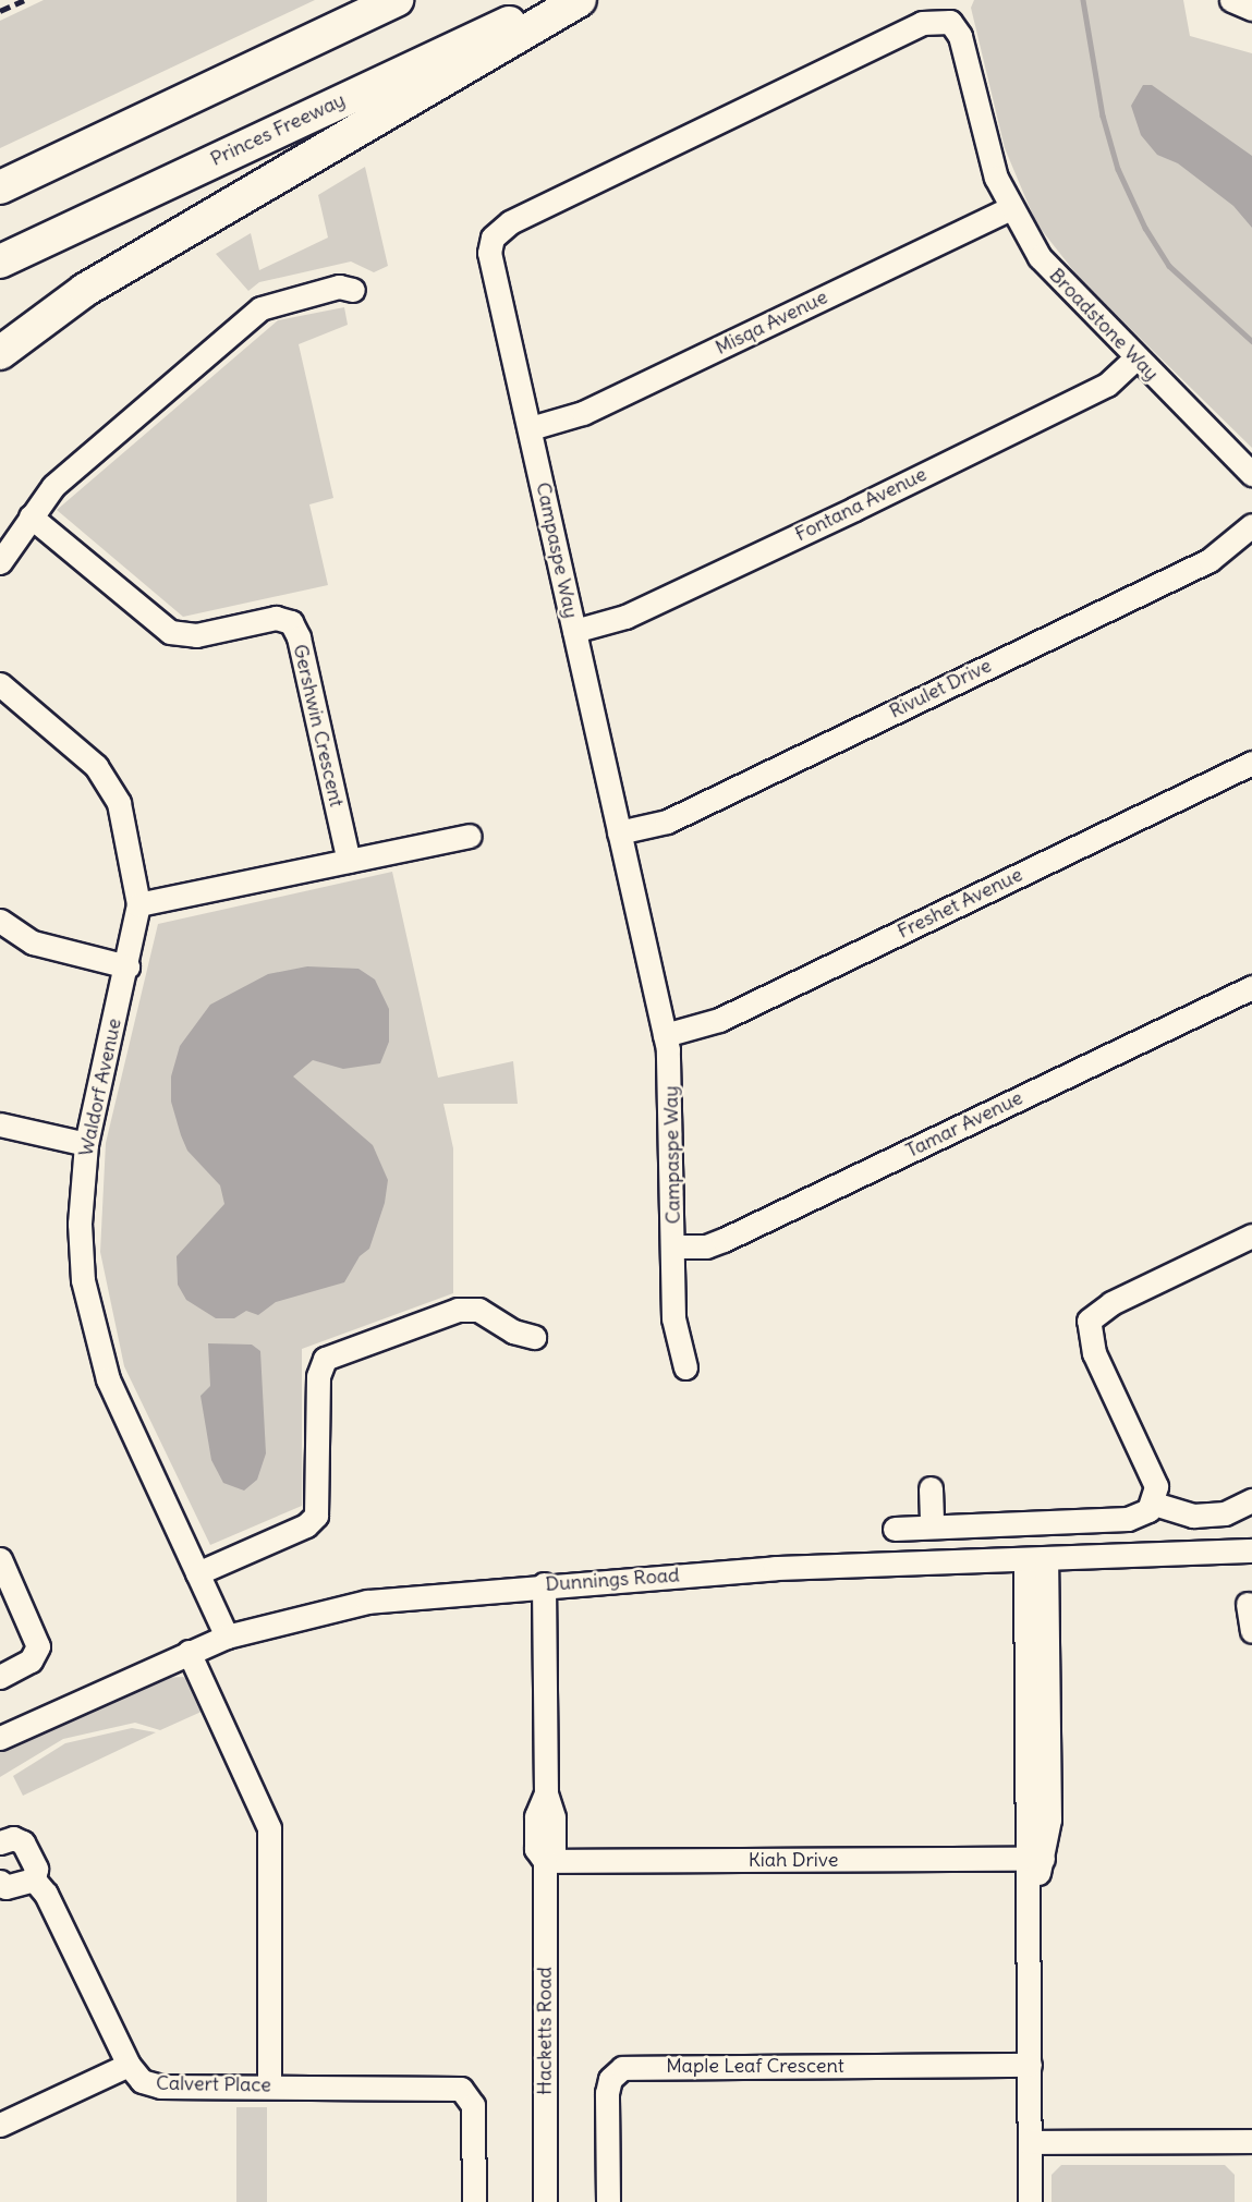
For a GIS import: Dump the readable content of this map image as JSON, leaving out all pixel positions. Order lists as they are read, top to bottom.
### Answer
{
  "streets": {
    "highway": ["Princes Freeway"],
    "street": [
      "Misqa Avenue",
      "Broadstone Way",
      "Fontana Avenue",
      "Campaspe Way",
      "Rivulet Drive",
      "Gershwin Crescent",
      "Freshet Avenue",
      "Waldorf Avenue",
      "Tamar Avenue",
      "Dunnings Road",
      "Kiah Drive",
      "Hacketts Road",
      "Maple Leaf Crescent",
      "Calvert Place"
    ]
  },
  "crossings": [
    ["Misqa Avenue", "Broadstone Way"],
    ["Misqa Avenue", "Campaspe Way"],
    ["Broadstone Way", "Fontana Avenue"],
    ["Broadstone Way", "Campaspe Way"],
    ["Fontana Avenue", "Campaspe Way"],
    ["Campaspe Way", "Rivulet Drive"],
    ["Campaspe Way", "Freshet Avenue"],
    ["Campaspe Way", "Tamar Avenue"],
    ["Waldorf Avenue", "Dunnings Road"],
    ["Dunnings Road", "Hacketts Road"],
    ["Kiah Drive", "Hacketts Road"]
  ]
}
